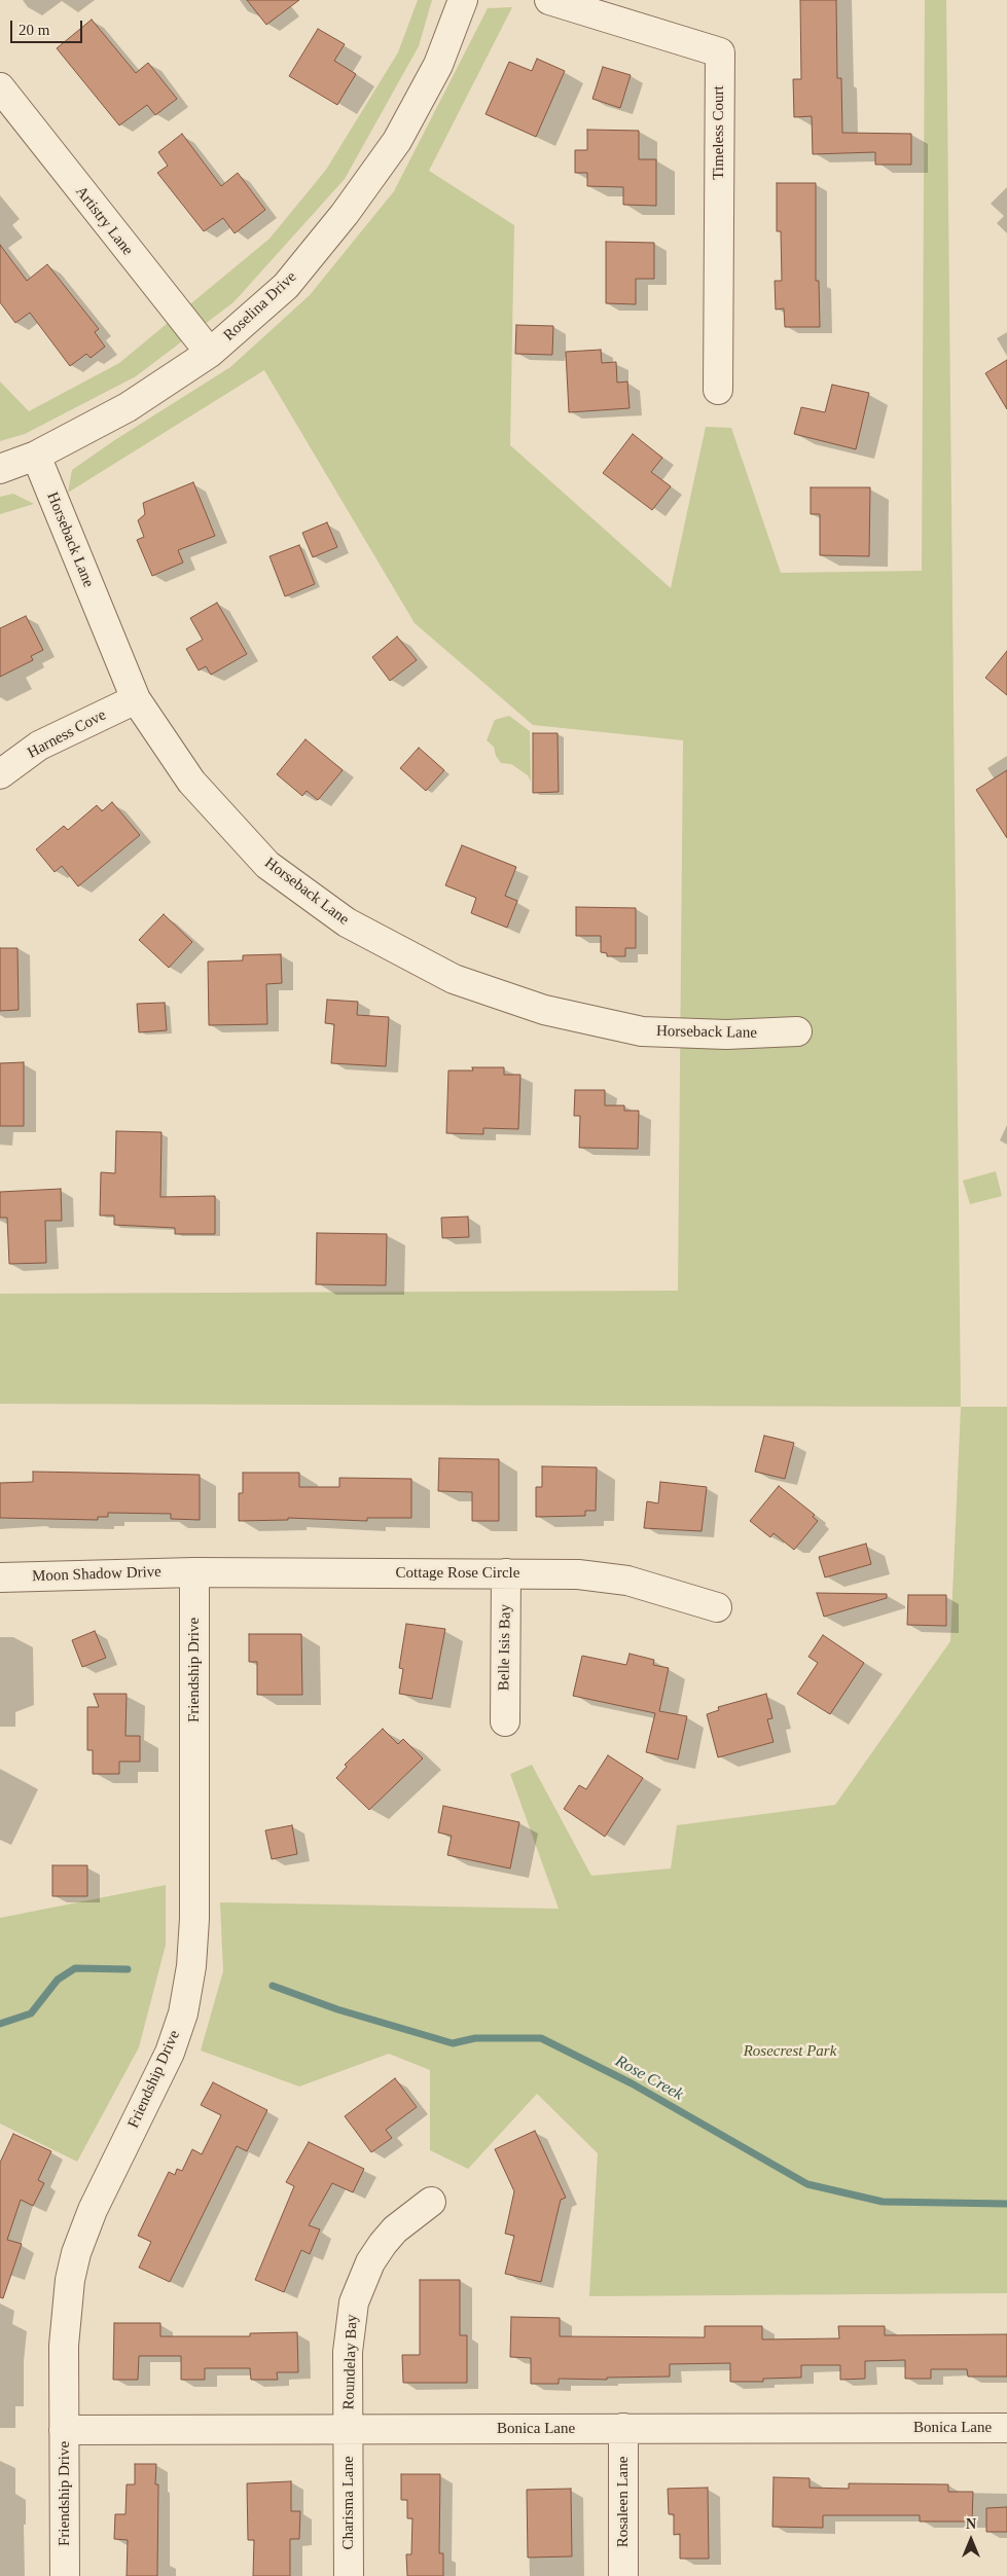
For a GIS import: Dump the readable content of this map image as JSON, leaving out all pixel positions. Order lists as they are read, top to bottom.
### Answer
{
  "streets": {
    "street": [
      "Timeless Court",
      "Artistry Lane",
      "Roselina Drive",
      "Horseback Lane",
      "Harness Cove",
      "Cottage Rose Circle",
      "Moon Shadow Drive",
      "Belle Isis Bay",
      "Friendship Drive",
      "Roundelay Bay",
      "Bonica Lane",
      "Rosaleen Lane",
      "Charisma Lane"
    ]
  },
  "crossings": [
    ["Artistry Lane", "Roselina Drive"],
    ["Roselina Drive", "Horseback Lane"],
    ["Horseback Lane", "Harness Cove"],
    ["Cottage Rose Circle", "Moon Shadow Drive"],
    ["Cottage Rose Circle", "Belle Isis Bay"],
    ["Cottage Rose Circle", "Friendship Drive"],
    ["Moon Shadow Drive", "Friendship Drive"],
    ["Friendship Drive", "Bonica Lane"],
    ["Roundelay Bay", "Bonica Lane"],
    ["Roundelay Bay", "Charisma Lane"],
    ["Bonica Lane", "Rosaleen Lane"],
    ["Bonica Lane", "Charisma Lane"]
  ],
  "water": ["Rose Creek"],
  "parks": ["Rosecrest Park"],
  "scale_bar": "20 m",
  "north": "top"
}
